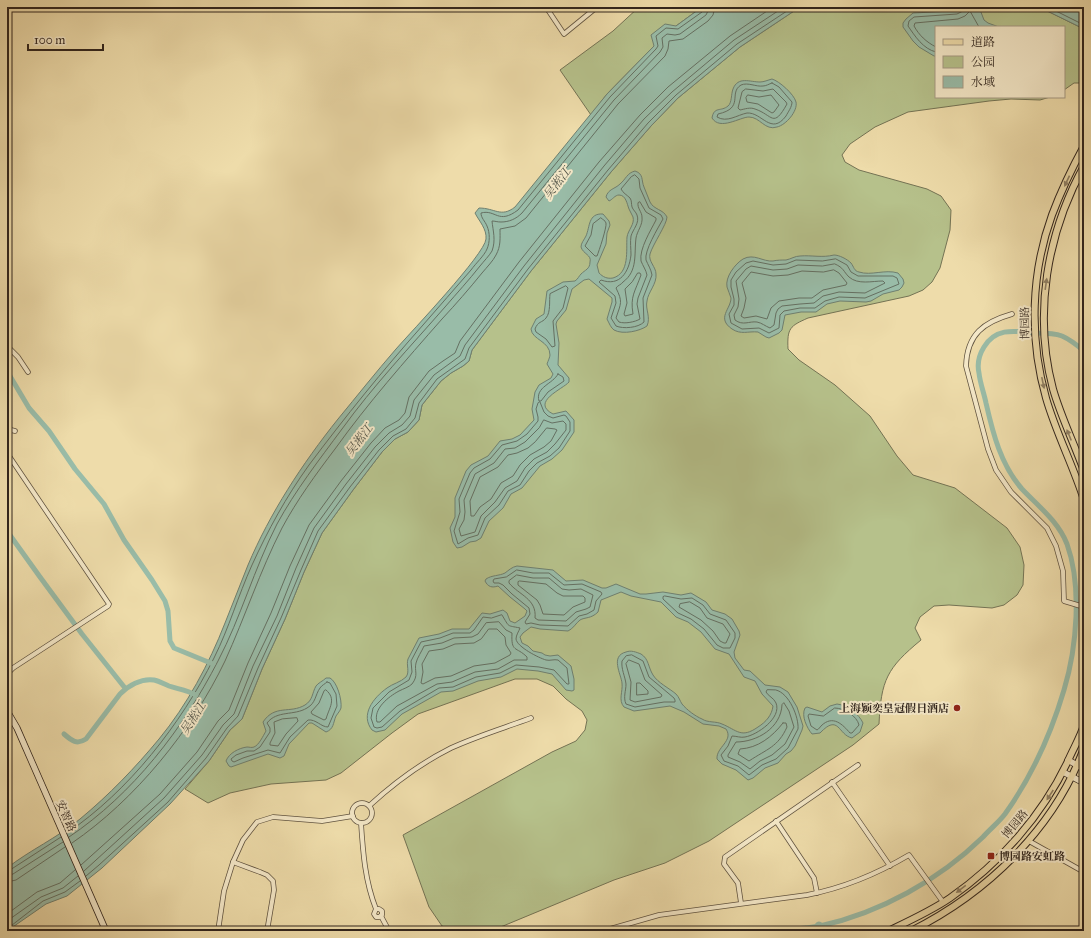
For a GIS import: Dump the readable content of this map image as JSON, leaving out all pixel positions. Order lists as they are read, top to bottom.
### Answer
{
  "streets": {
    "main road": ["博园路"],
    "street": ["安智路"]
  },
  "water": ["吴淞江"],
  "places": {
    "other": ["上海颖奕皇冠假日酒店"],
    "transit": ["博园路安虹路"]
  },
  "legend": ["道路", "公园", "水域"],
  "scale_bar": "100 m"
}
